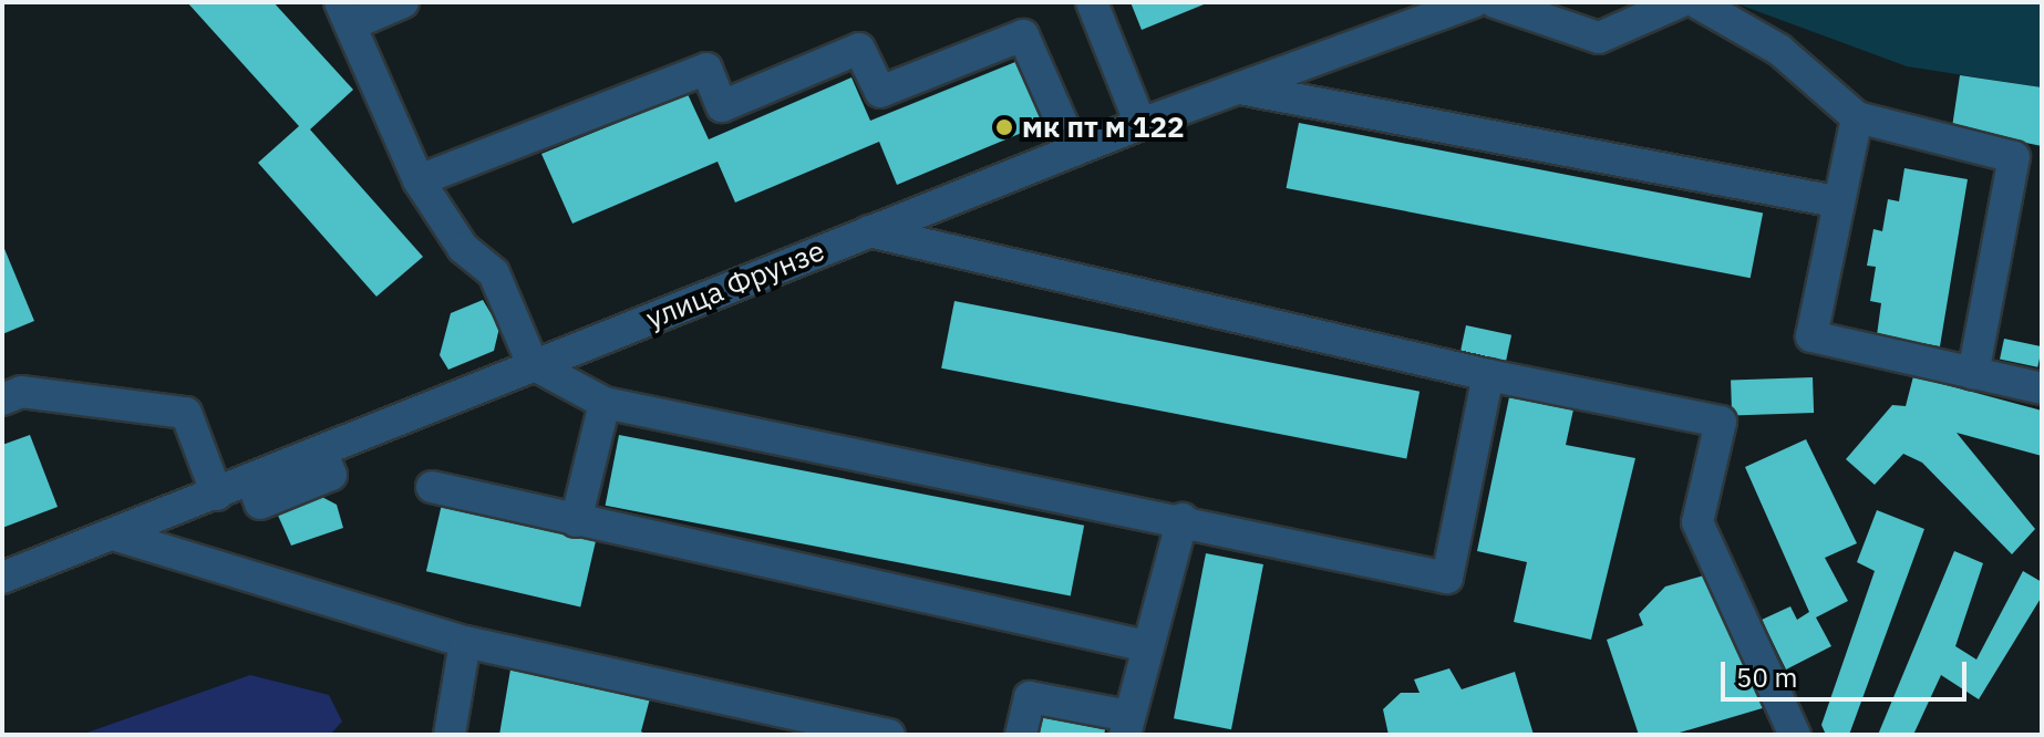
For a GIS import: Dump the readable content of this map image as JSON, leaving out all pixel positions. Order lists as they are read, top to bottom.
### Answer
{
  "streets": {
    "street": ["улица Фрунзе"]
  },
  "places": ["мк пт м 122"],
  "scale_bar": "50 m"
}
